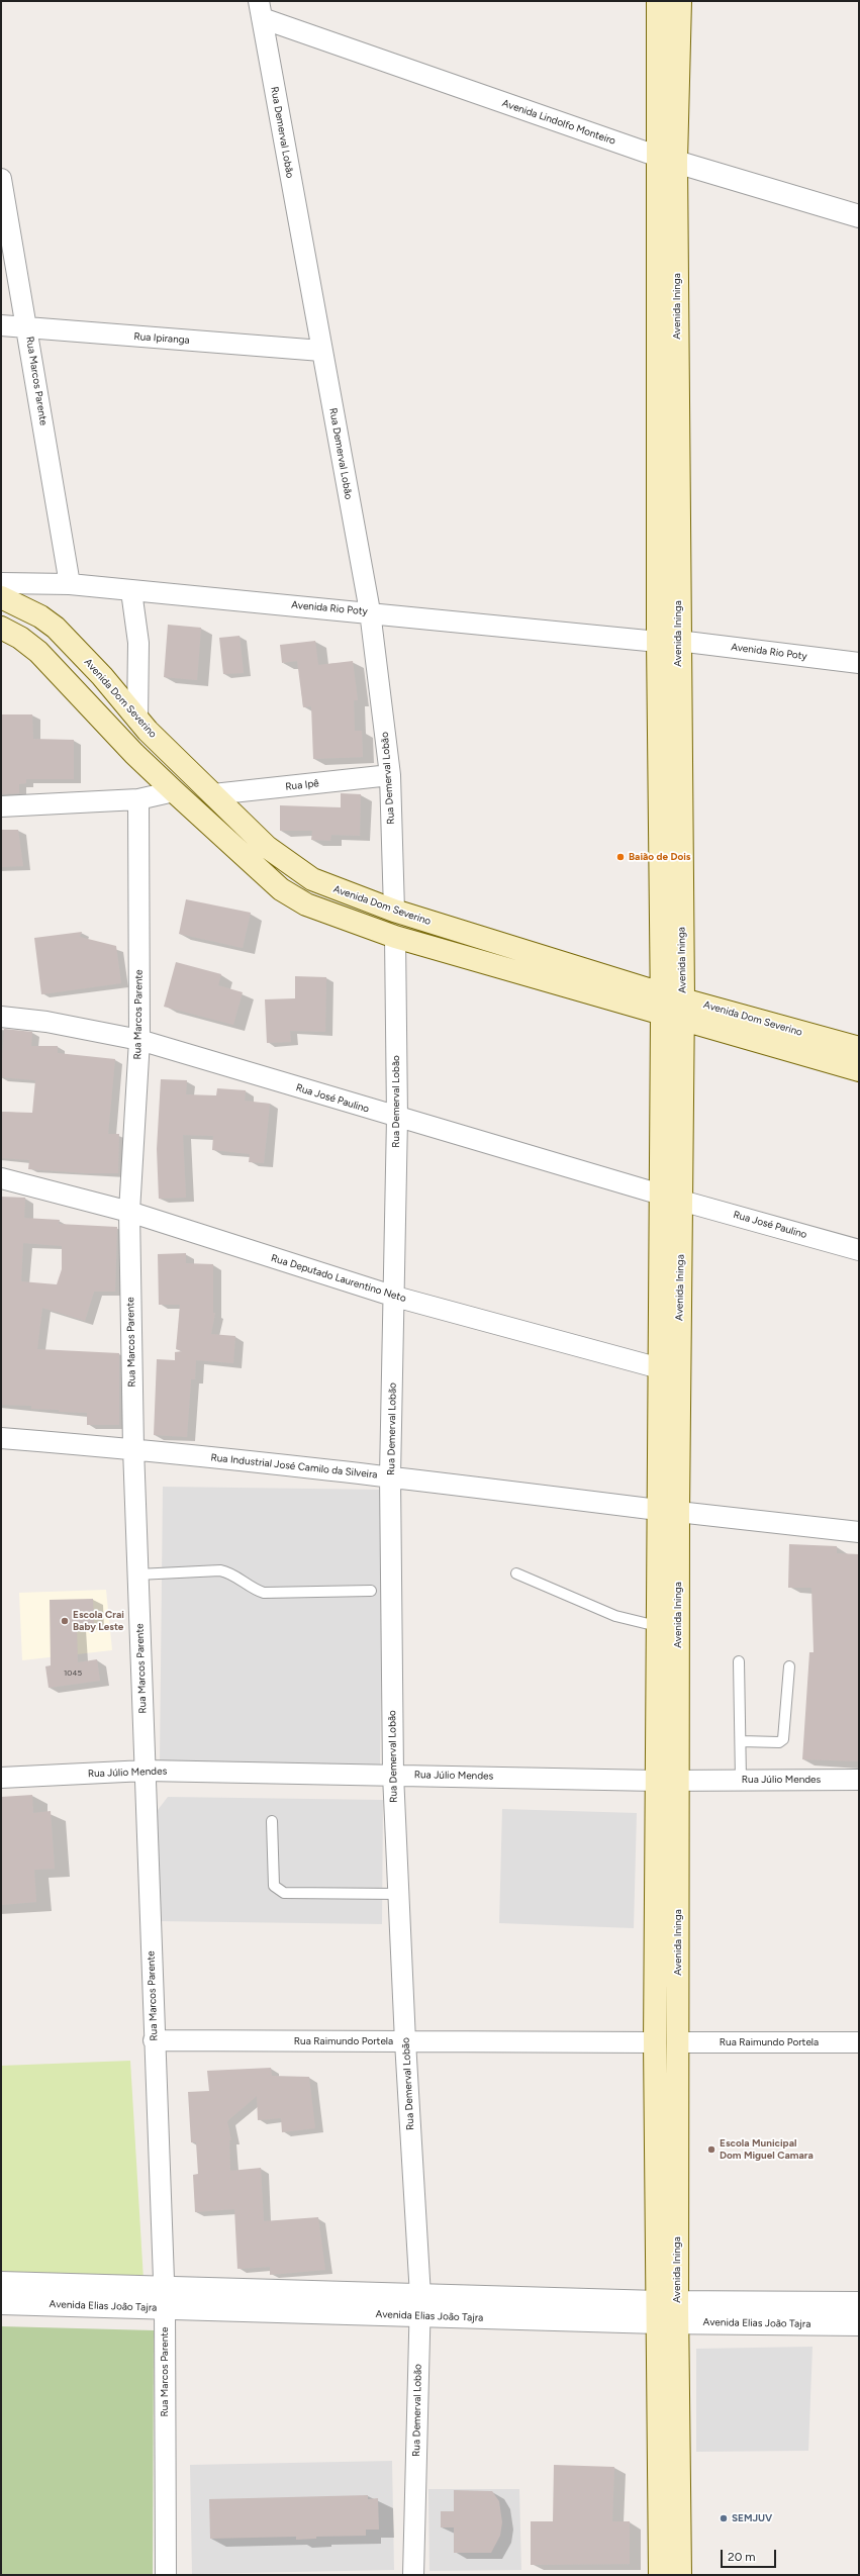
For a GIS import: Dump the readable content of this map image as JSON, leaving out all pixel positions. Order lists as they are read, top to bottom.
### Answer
{
  "streets": {
    "main road": ["Avenida Ininga", "Avenida Dom Severino"],
    "street": [
      "Avenida Lindolfo Monteiro",
      "Rua Demerval Lobão",
      "Rua Ipiranga",
      "Rua Marcos Parente",
      "Avenida Rio Poty",
      "Rua Ipê",
      "Rua José Paulino",
      "Rua Deputado Laurentino Neto",
      "Rua Industrial José Camilo da Silveira",
      "Rua Júlio Mendes",
      "Rua Raimundo Portela",
      "Avenida Elias João Tajra"
    ]
  },
  "crossings": [
    ["Avenida Lindolfo Monteiro", "Rua Demerval Lobão"],
    ["Avenida Lindolfo Monteiro", "Avenida Ininga"],
    ["Rua Demerval Lobão", "Rua Ipiranga"],
    ["Rua Demerval Lobão", "Avenida Rio Poty"],
    ["Rua Demerval Lobão", "Avenida Dom Severino"],
    ["Rua Demerval Lobão", "Rua Ipê"],
    ["Rua Demerval Lobão", "Rua José Paulino"],
    ["Rua Demerval Lobão", "Rua Deputado Laurentino Neto"],
    ["Rua Demerval Lobão", "Rua Industrial José Camilo da Silveira"],
    ["Rua Demerval Lobão", "Rua Júlio Mendes"],
    ["Rua Demerval Lobão", "Rua Raimundo Portela"],
    ["Rua Demerval Lobão", "Avenida Elias João Tajra"],
    ["Avenida Ininga", "Avenida Rio Poty"],
    ["Avenida Ininga", "Avenida Dom Severino"],
    ["Avenida Ininga", "Rua José Paulino"],
    ["Avenida Ininga", "Rua Deputado Laurentino Neto"],
    ["Avenida Ininga", "Rua Industrial José Camilo da Silveira"],
    ["Avenida Ininga", "Rua Júlio Mendes"],
    ["Avenida Ininga", "Rua Raimundo Portela"],
    ["Avenida Ininga", "Avenida Elias João Tajra"],
    ["Rua Ipiranga", "Rua Marcos Parente"],
    ["Rua Marcos Parente", "Avenida Rio Poty"],
    ["Rua Marcos Parente", "Rua José Paulino"],
    ["Rua Marcos Parente", "Rua Deputado Laurentino Neto"],
    ["Rua Marcos Parente", "Rua Industrial José Camilo da Silveira"],
    ["Rua Marcos Parente", "Rua Júlio Mendes"],
    ["Rua Marcos Parente", "Rua Raimundo Portela"],
    ["Rua Marcos Parente", "Avenida Elias João Tajra"],
    ["Avenida Dom Severino", "Rua Ipê"]
  ],
  "places": [
    "Baião de Dois",
    "Escola Crai Baby Leste",
    "Escola Municipal Dom Miguel Camara",
    "SEMJUV"
  ],
  "house_numbers": ["1045"],
  "scale_bar": "20 m"
}
